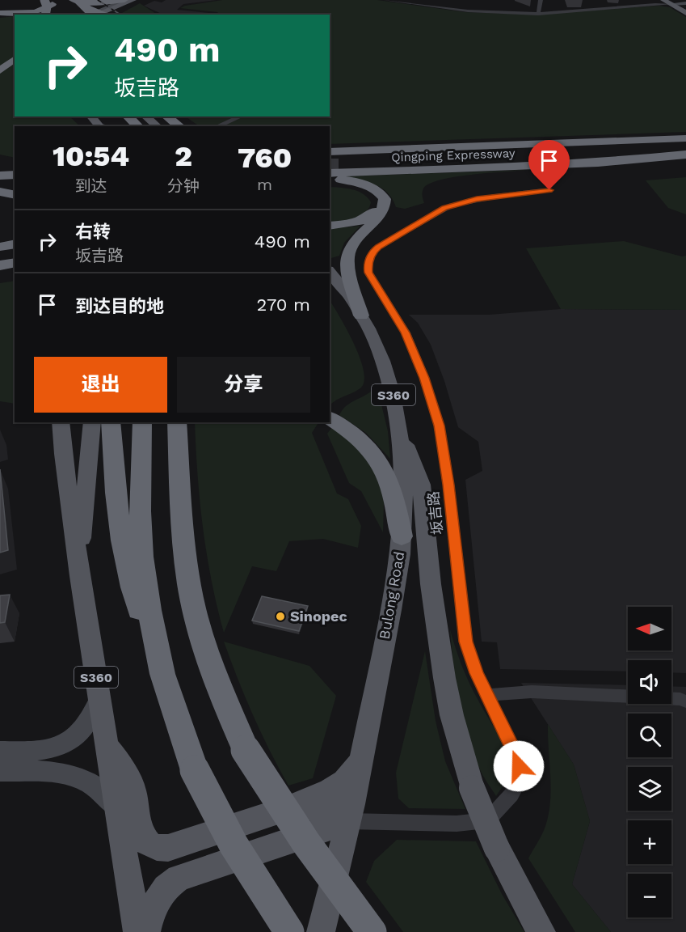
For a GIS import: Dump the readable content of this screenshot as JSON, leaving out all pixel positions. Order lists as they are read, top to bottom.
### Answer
{
  "streets": {
    "highway": ["Qingping Expressway"],
    "main road": ["S360", "Bulong Road"],
    "street": ["坂吉路"]
  },
  "crossings": [
    ["坂吉路", "Bulong Road"]
  ],
  "places": ["Sinopec"],
  "north": "left",
  "page": {
    "turn": ["490 m", "坂吉路"],
    "eta": [
      "10:54",
      "到达",
      "2",
      "分钟",
      "760",
      "m"
    ],
    "list": [
      {
        "name": "右转",
        "note": "坂吉路",
        "value": "490 m"
      },
      {
        "name": "到达目的地",
        "value": "270 m"
      }
    ],
    "buttons": ["退出", "分享"],
    "map_buttons": ["+", "−"]
  }
}
